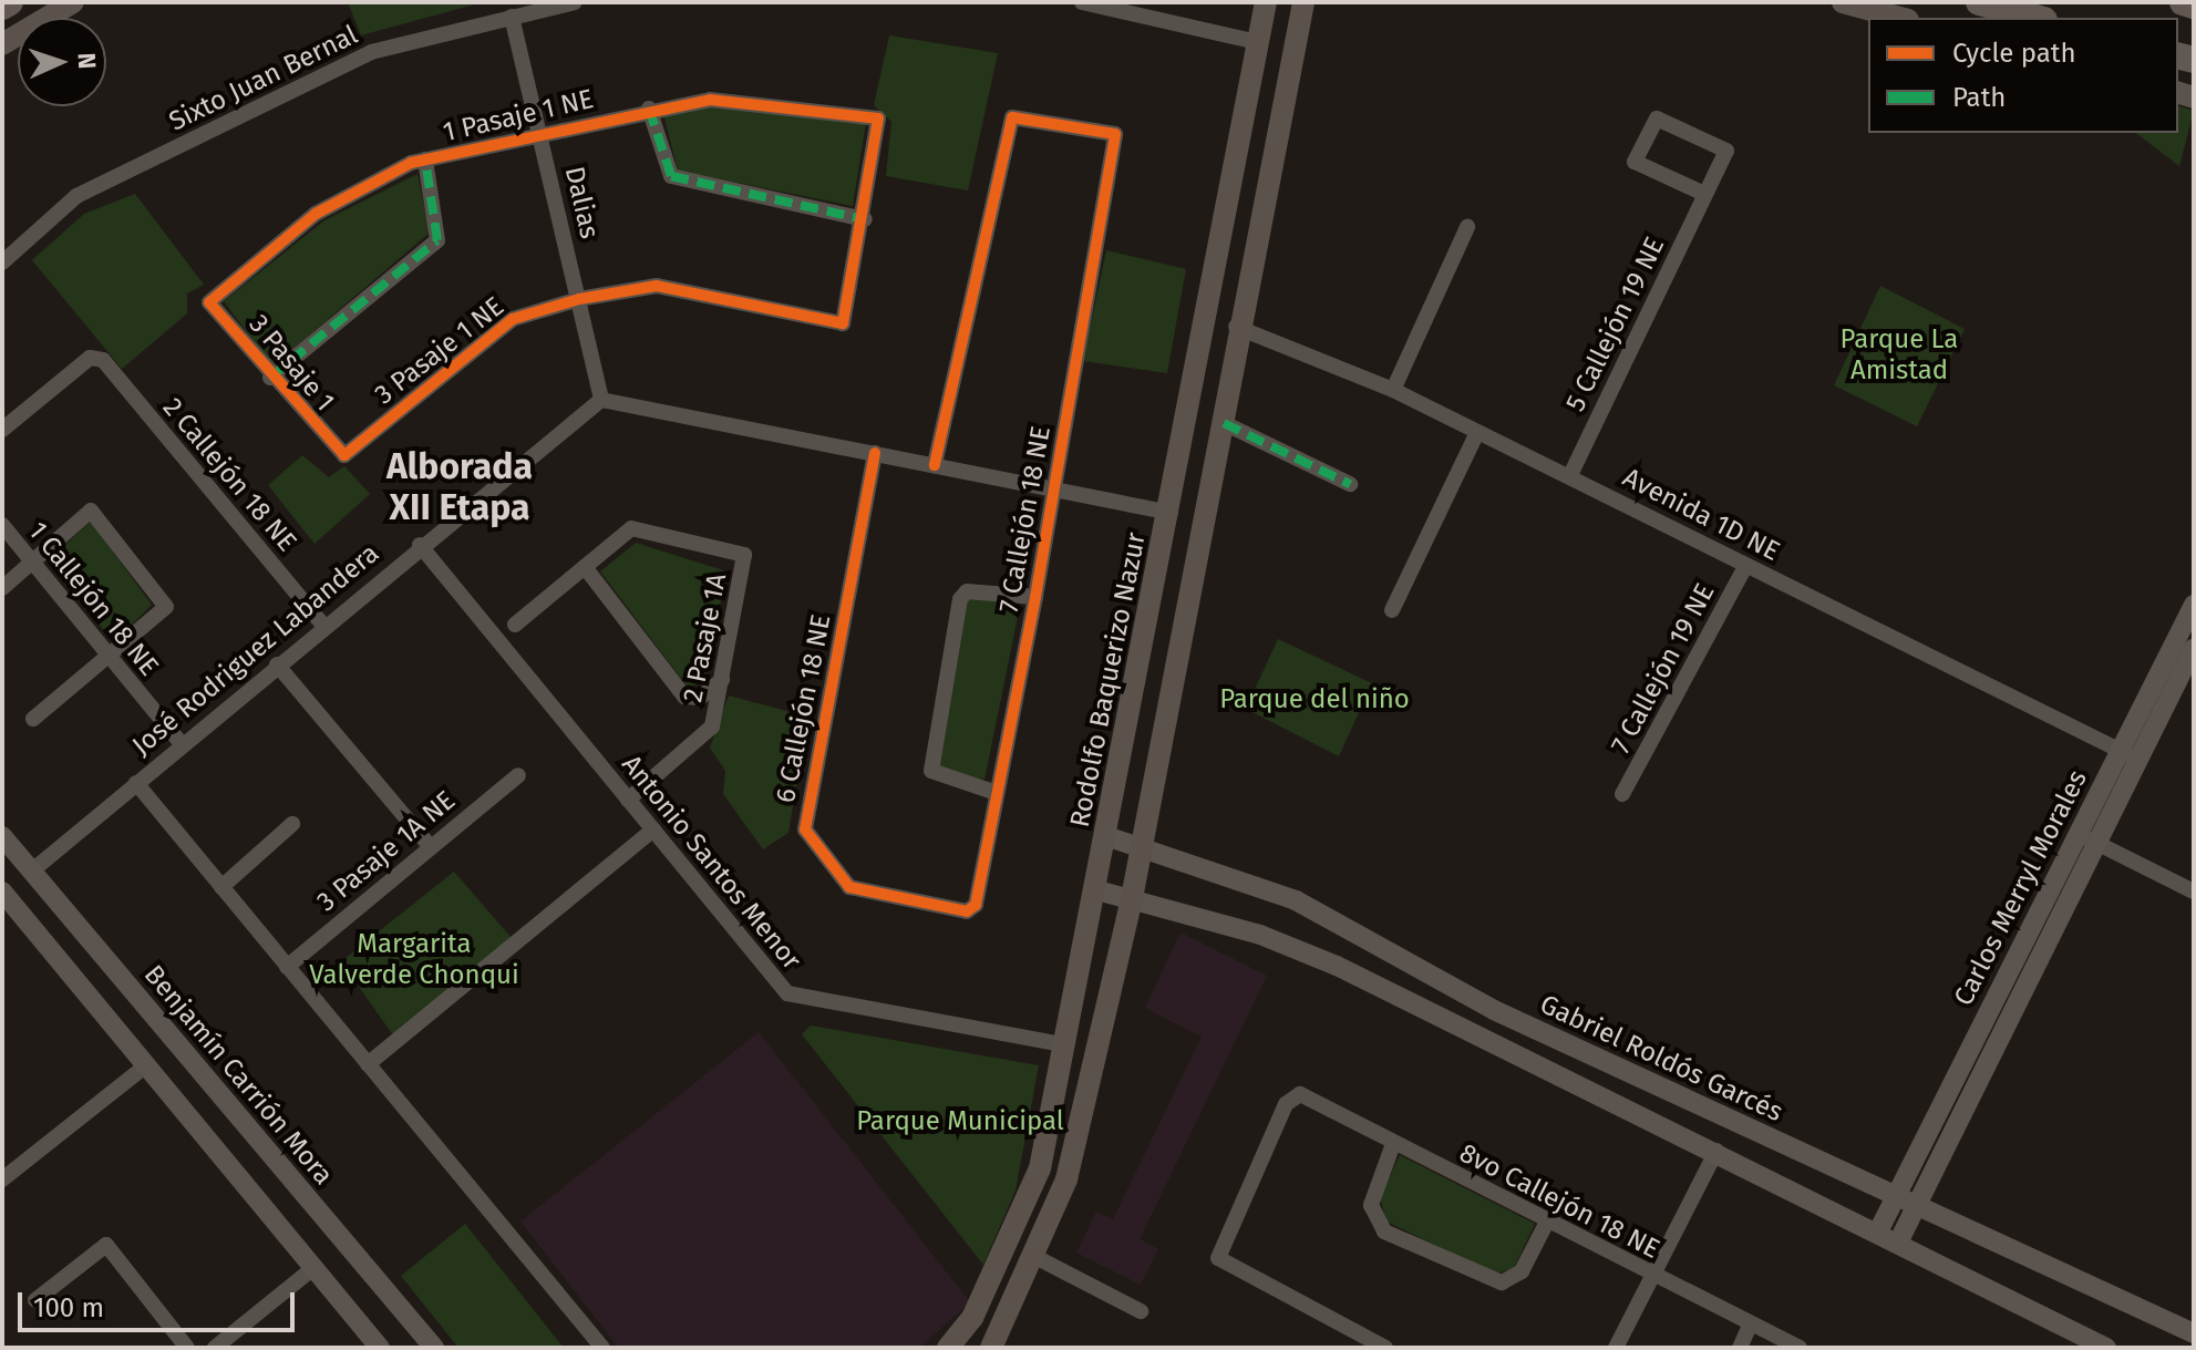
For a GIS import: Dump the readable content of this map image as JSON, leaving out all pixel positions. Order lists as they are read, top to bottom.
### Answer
{
  "streets": {
    "main road": [
      "Rodolfo Baquerizo Nazur",
      "Carlos Merryl Morales",
      "Gabriel Roldós Garcés",
      "Benjamín Carrión Mora"
    ],
    "street": [
      "Sixto Juan Bernal",
      "1 Pasaje 1 NE",
      "Dalias",
      "5 Callejón 19 NE",
      "3 Pasaje 1 NE",
      "3 Pasaje 1",
      "2 Callejón 18 NE",
      "Avenida 1D NE",
      "7 Callejón 18 NE",
      "1 Callejón 18 NE",
      "2 Pasaje 1A",
      "José Rodriguez Labandera",
      "7 Callejón 19 NE",
      "6 Callejón 18 NE",
      "3 Pasaje 1A NE",
      "Antonio Santos Menor",
      "8vo Callejón 18 NE"
    ]
  },
  "crossings": [
    ["Sixto Juan Bernal", "Dalias"],
    ["1 Pasaje 1 NE", "Dalias"],
    ["1 Pasaje 1 NE", "3 Pasaje 1 NE"],
    ["1 Pasaje 1 NE", "3 Pasaje 1"],
    ["Dalias", "3 Pasaje 1 NE"],
    ["Dalias", "José Rodriguez Labandera"],
    ["5 Callejón 19 NE", "Avenida 1D NE"],
    ["3 Pasaje 1 NE", "3 Pasaje 1"],
    ["2 Callejón 18 NE", "José Rodriguez Labandera"],
    ["Avenida 1D NE", "7 Callejón 19 NE"],
    ["Avenida 1D NE", "Carlos Merryl Morales"],
    ["7 Callejón 18 NE", "6 Callejón 18 NE"],
    ["1 Callejón 18 NE", "José Rodriguez Labandera"],
    ["2 Pasaje 1A", "Antonio Santos Menor"],
    ["José Rodriguez Labandera", "Antonio Santos Menor"],
    ["José Rodriguez Labandera", "Benjamín Carrión Mora"],
    ["Rodolfo Baquerizo Nazur", "Antonio Santos Menor"],
    ["Rodolfo Baquerizo Nazur", "Gabriel Roldós Garcés"],
    ["Carlos Merryl Morales", "Gabriel Roldós Garcés"]
  ],
  "districts": ["Alborada XII Etapa"],
  "parks": [
    "Parque La Amistad",
    "Parque del niño",
    "Margarita Valverde Chonqui",
    "Parque Municipal"
  ],
  "legend": ["Cycle path", "Path"],
  "scale_bar": "100 m",
  "north": "right"
}
